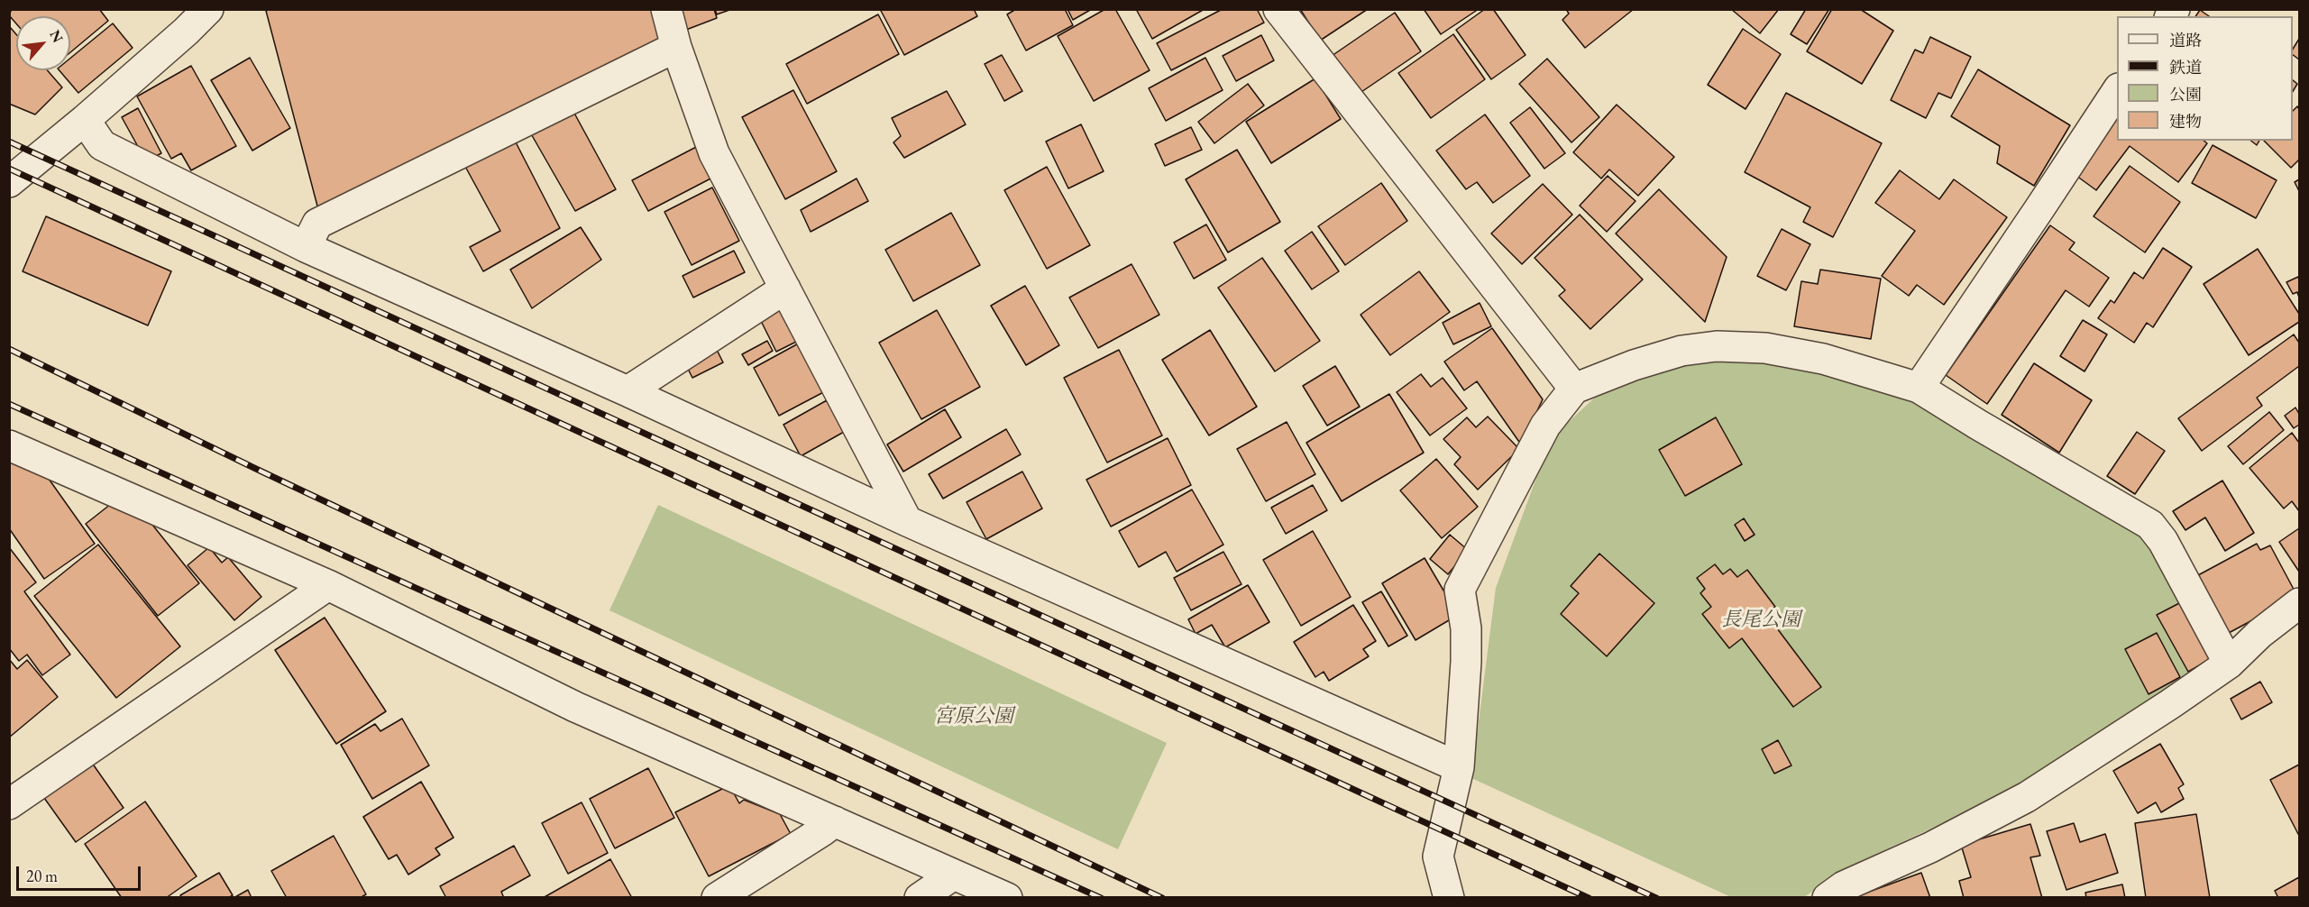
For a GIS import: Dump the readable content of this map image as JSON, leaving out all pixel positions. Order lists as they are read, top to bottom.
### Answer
{
  "parks": ["長尾公園", "宮原公園"],
  "legend": [
    "道路",
    "鉄道",
    "公園",
    "建物"
  ],
  "scale_bar": "20 m",
  "north": "top right"
}
